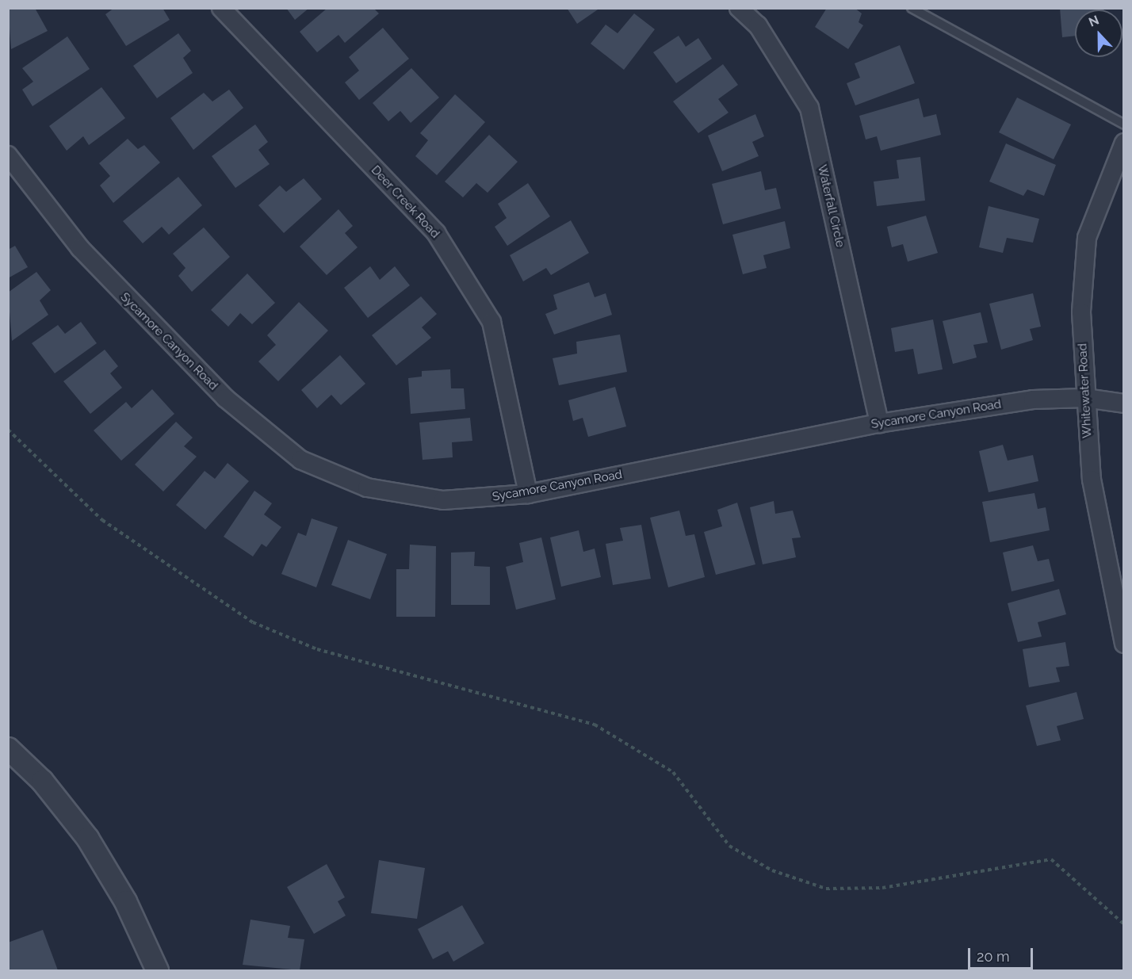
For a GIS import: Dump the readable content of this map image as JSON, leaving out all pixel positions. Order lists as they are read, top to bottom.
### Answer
{
  "streets": {
    "street": [
      "Deer Creek Road",
      "Waterfall Circle",
      "Sycamore Canyon Road",
      "Whitewater Road"
    ]
  },
  "crossings": [
    ["Deer Creek Road", "Sycamore Canyon Road"],
    ["Waterfall Circle", "Sycamore Canyon Road"],
    ["Sycamore Canyon Road", "Whitewater Road"]
  ],
  "scale_bar": "20 m",
  "north": "top"
}
